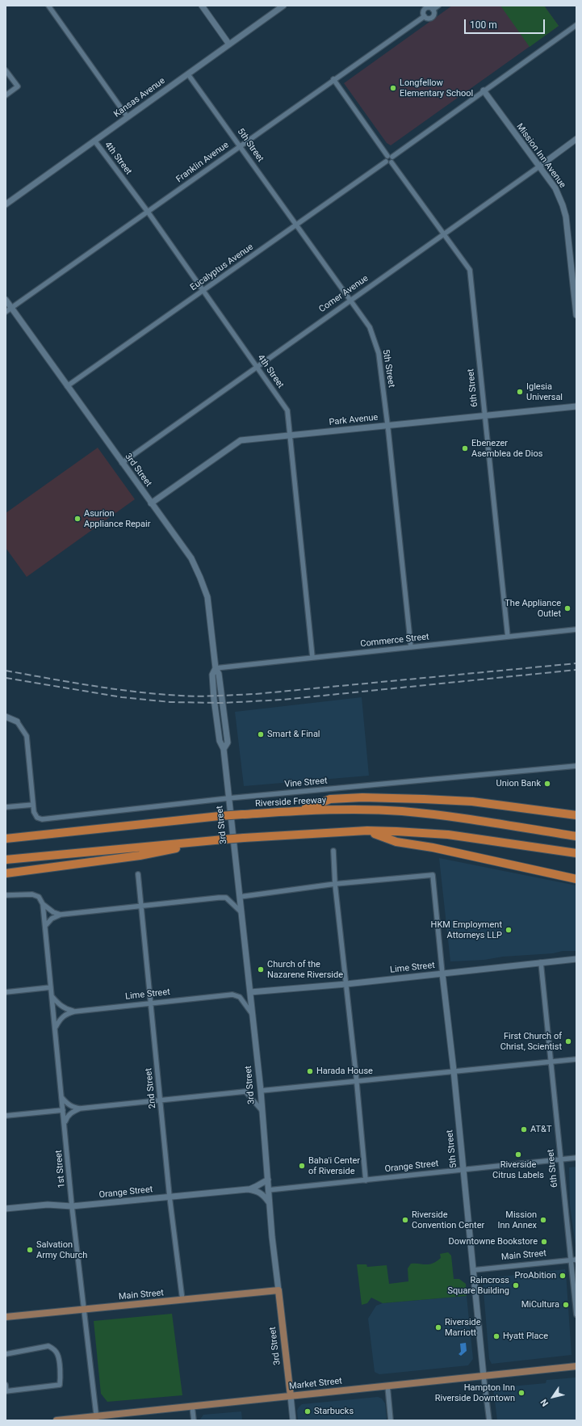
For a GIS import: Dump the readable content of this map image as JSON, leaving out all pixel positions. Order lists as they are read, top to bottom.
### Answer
{
  "streets": {
    "highway": ["Riverside Freeway"],
    "main road": ["3rd Street", "Main Street", "Market Street"],
    "street": [
      "Kansas Avenue",
      "5th Street",
      "Mission Inn Avenue",
      "4th Street",
      "Franklin Avenue",
      "Eucalyptus Avenue",
      "Comer Avenue",
      "6th Street",
      "Park Avenue",
      "Commerce Street",
      "Vine Street",
      "Lime Street",
      "2nd Street",
      "Orange Street",
      "1st Street"
    ]
  },
  "crossings": [
    ["Kansas Avenue", "5th Street"],
    ["Kansas Avenue", "4th Street"],
    ["5th Street", "Franklin Avenue"],
    ["5th Street", "Eucalyptus Avenue"],
    ["5th Street", "Comer Avenue"],
    ["5th Street", "Park Avenue"],
    ["5th Street", "Commerce Street"],
    ["5th Street", "Lime Street"],
    ["5th Street", "Orange Street"],
    ["5th Street", "Main Street"],
    ["5th Street", "Market Street"],
    ["Mission Inn Avenue", "Comer Avenue"],
    ["4th Street", "Franklin Avenue"],
    ["4th Street", "Eucalyptus Avenue"],
    ["4th Street", "Comer Avenue"],
    ["4th Street", "Park Avenue"],
    ["4th Street", "Commerce Street"],
    ["Franklin Avenue", "3rd Street"],
    ["Eucalyptus Avenue", "6th Street"],
    ["Eucalyptus Avenue", "3rd Street"],
    ["Comer Avenue", "6th Street"],
    ["Comer Avenue", "3rd Street"],
    ["6th Street", "Park Avenue"],
    ["6th Street", "Commerce Street"],
    ["6th Street", "Lime Street"],
    ["6th Street", "Orange Street"],
    ["6th Street", "Main Street"],
    ["Park Avenue", "3rd Street"],
    ["3rd Street", "Commerce Street"],
    ["3rd Street", "Vine Street"],
    ["3rd Street", "Lime Street"],
    ["3rd Street", "Orange Street"],
    ["3rd Street", "Main Street"],
    ["3rd Street", "Market Street"],
    ["Lime Street", "2nd Street"],
    ["2nd Street", "Orange Street"],
    ["2nd Street", "Main Street"],
    ["Orange Street", "1st Street"],
    ["1st Street", "Main Street"],
    ["1st Street", "Market Street"]
  ],
  "places": [
    "Longfellow Elementary School",
    "Iglesia Universal",
    "Ebenezer Asemblea de Dios",
    "Asurion Appliance Repair",
    "The Appliance Outlet",
    "Smart & Final",
    "Union Bank",
    "HKM Employment Attorneys LLP",
    "Church of the Nazarene Riverside",
    "First Church of Christ, Scientist",
    "Harada House",
    "AT&T",
    "Riverside Citrus Labels",
    "Baha'i Center of Riverside",
    "Riverside Convention Center",
    "Mission Inn Annex",
    "Downtowne Bookstore",
    "Salvation Army Church",
    "ProAbition",
    "Raincross Square Building",
    "MiCultura",
    "Riverside Marriott",
    "Hyatt Place",
    "Hampton Inn Riverside Downtown",
    "Starbucks"
  ],
  "scale_bar": "100 m",
  "north": "bottom left"
}
